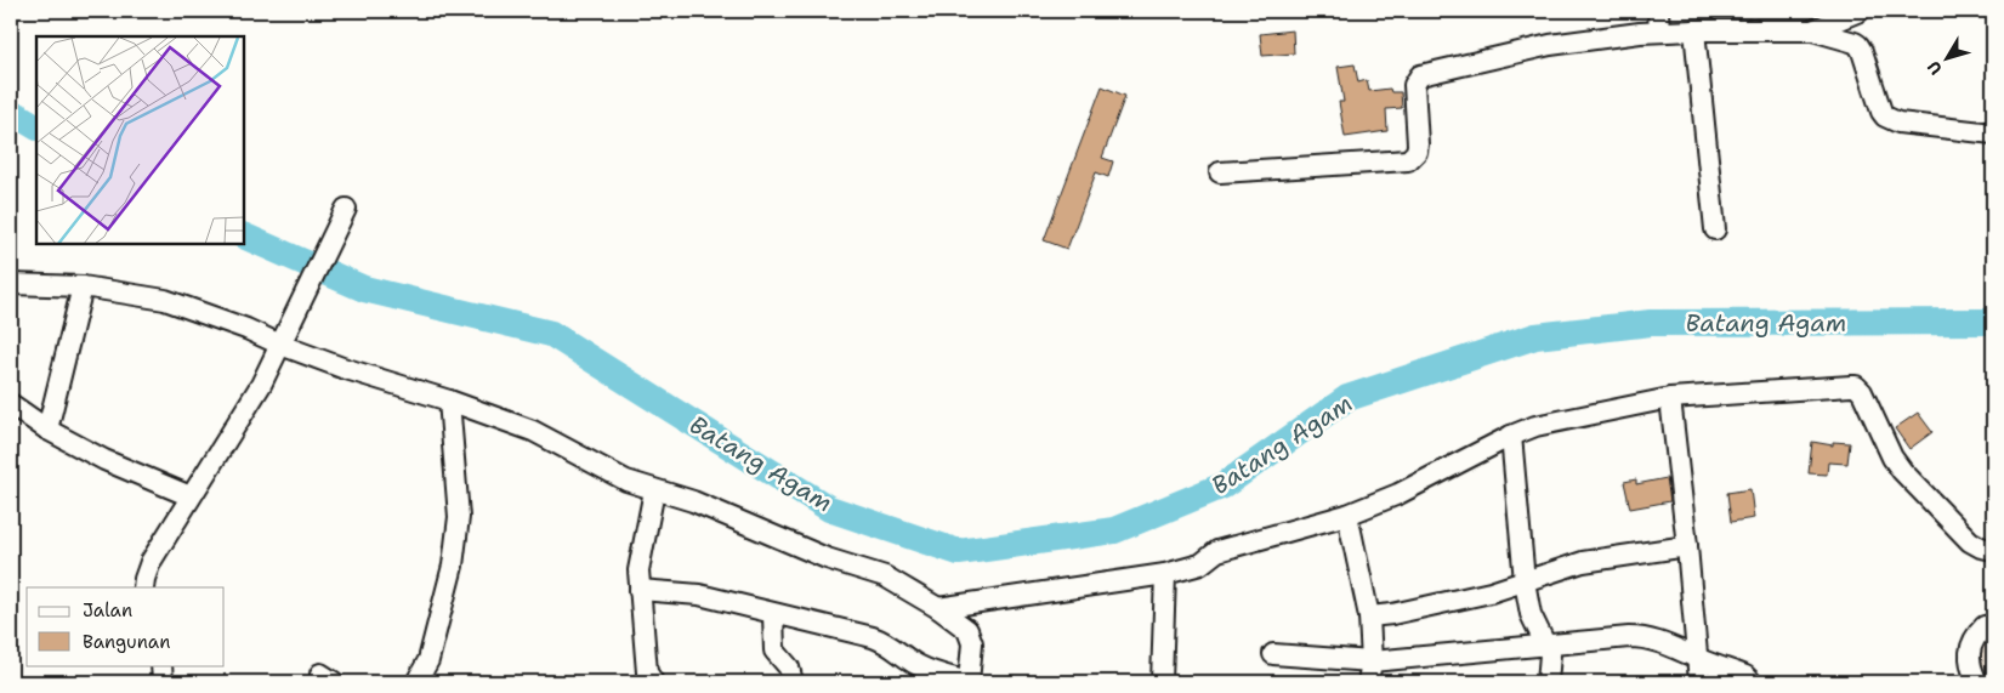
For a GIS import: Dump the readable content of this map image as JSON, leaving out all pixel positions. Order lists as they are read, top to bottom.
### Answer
{
  "water": ["Batang Agam"],
  "legend": ["Jalan", "Bangunan"],
  "north": "bottom left"
}
